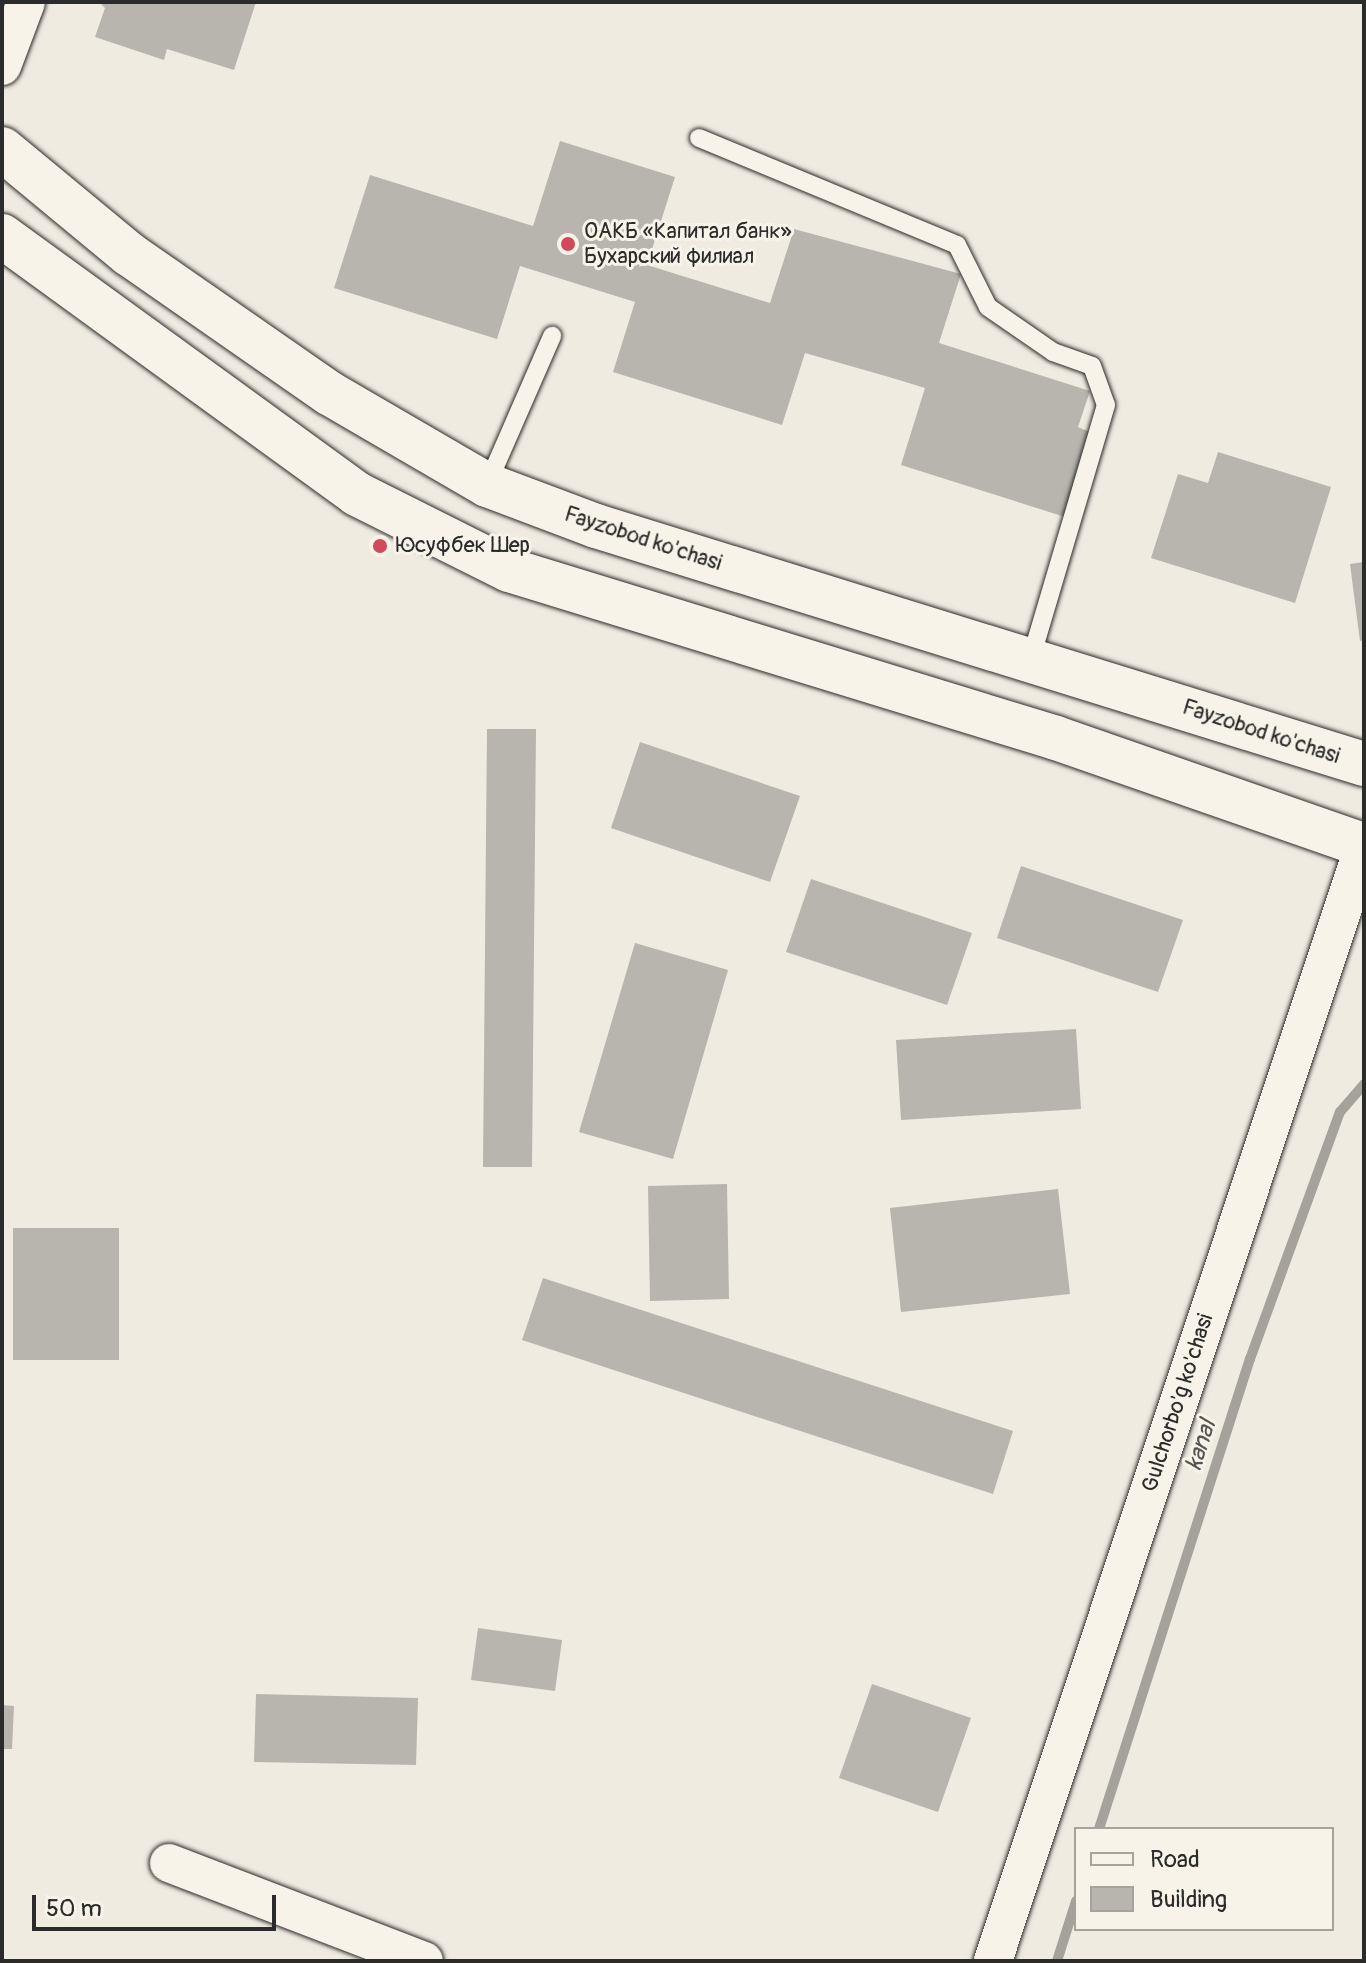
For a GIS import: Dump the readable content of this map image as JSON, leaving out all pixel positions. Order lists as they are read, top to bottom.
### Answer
{
  "streets": {
    "main road": ["Fayzobod ko'chasi"],
    "street": ["Gulchorbo'g ko'chasi"]
  },
  "water": ["kanal"],
  "places": ["ОАКБ «Капитал банк» Бухарский филиал", "Юсуфбек Шер"],
  "legend": ["Road", "Building"],
  "scale_bar": "50 m"
}
